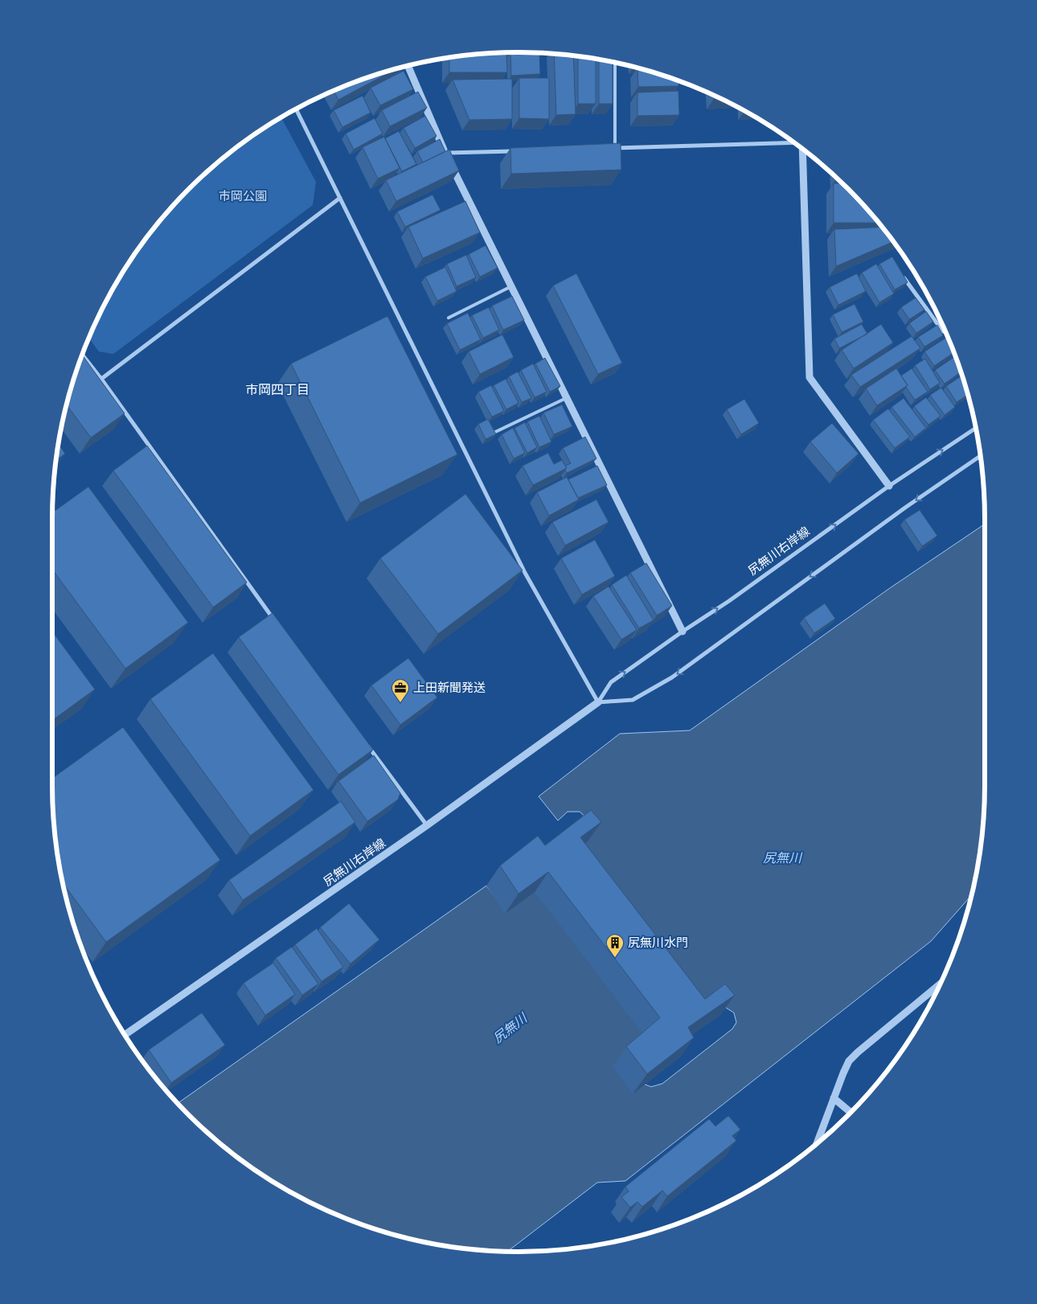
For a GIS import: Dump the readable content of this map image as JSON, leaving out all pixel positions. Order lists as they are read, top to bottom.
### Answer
{
  "streets": {
    "street": ["尻無川右岸線"]
  },
  "districts": ["市岡四丁目"],
  "water": ["尻無川"],
  "parks": ["市岡公園"],
  "places": {
    "office": ["上田新聞発送"],
    "building": ["尻無川水門"]
  }
}
